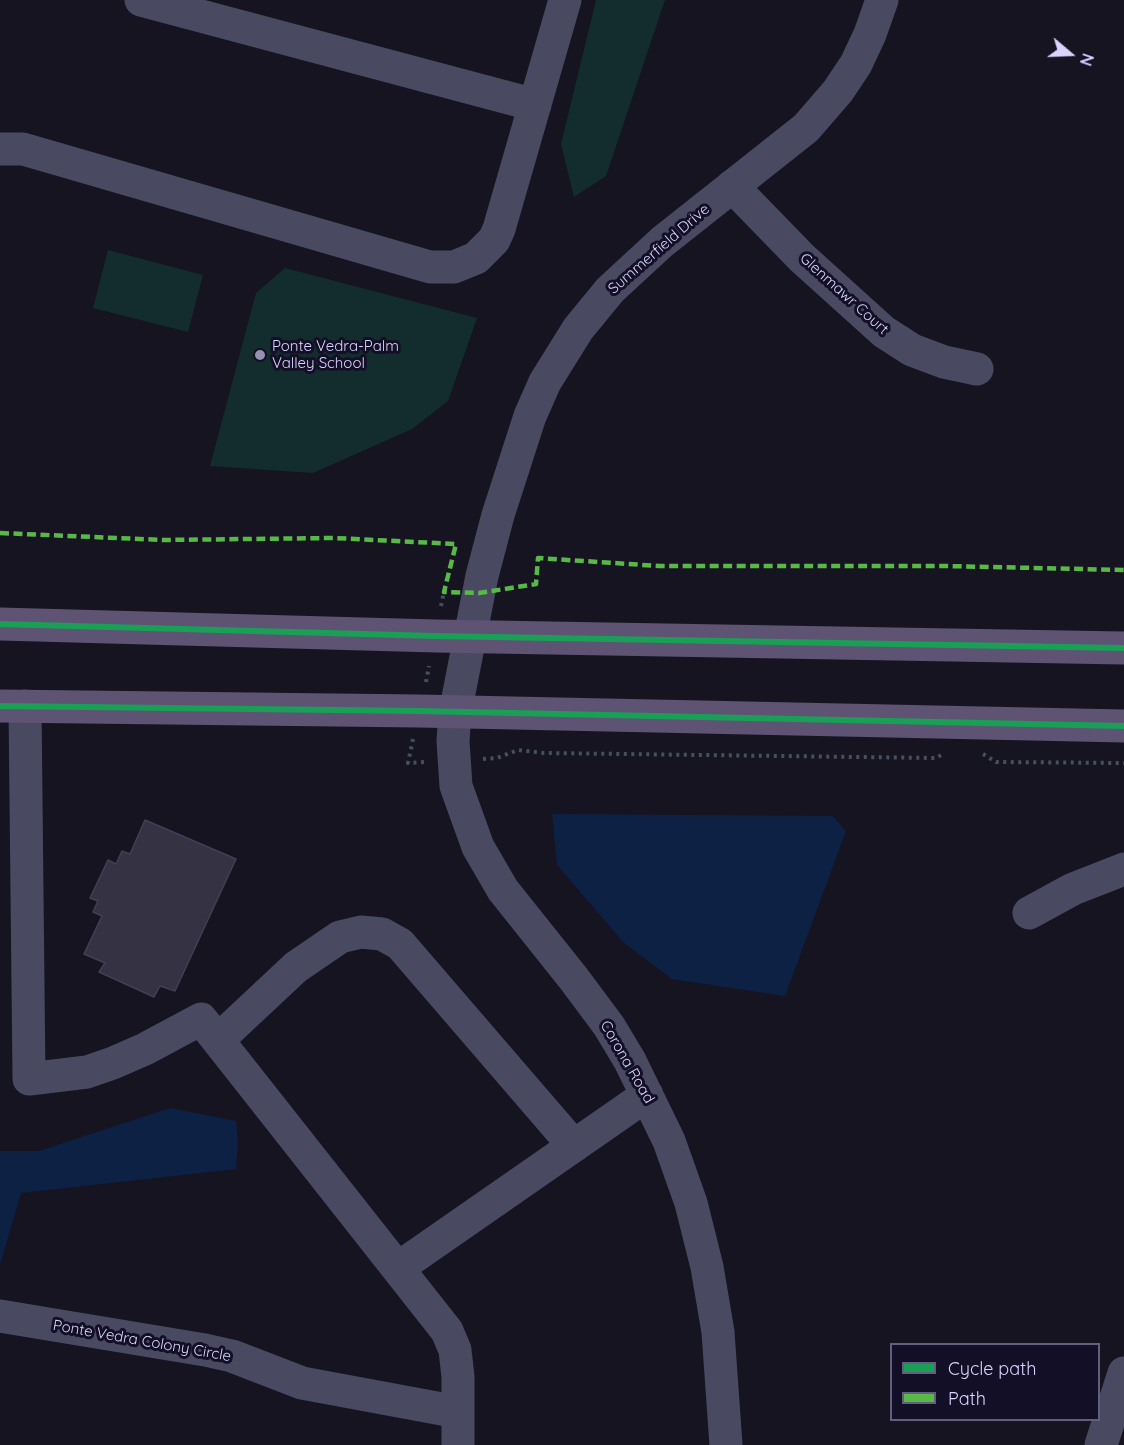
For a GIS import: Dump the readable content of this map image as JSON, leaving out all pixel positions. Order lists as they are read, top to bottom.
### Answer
{
  "streets": {
    "street": [
      "Summerfield Drive",
      "Glenmawr Court",
      "Corona Road",
      "Ponte Vedra Colony Circle"
    ]
  },
  "crossings": [
    ["Summerfield Drive", "Glenmawr Court"],
    ["Summerfield Drive", "Corona Road"]
  ],
  "places": ["Ponte Vedra-Palm Valley School"],
  "legend": ["Cycle path", "Path"],
  "north": "right"
}
